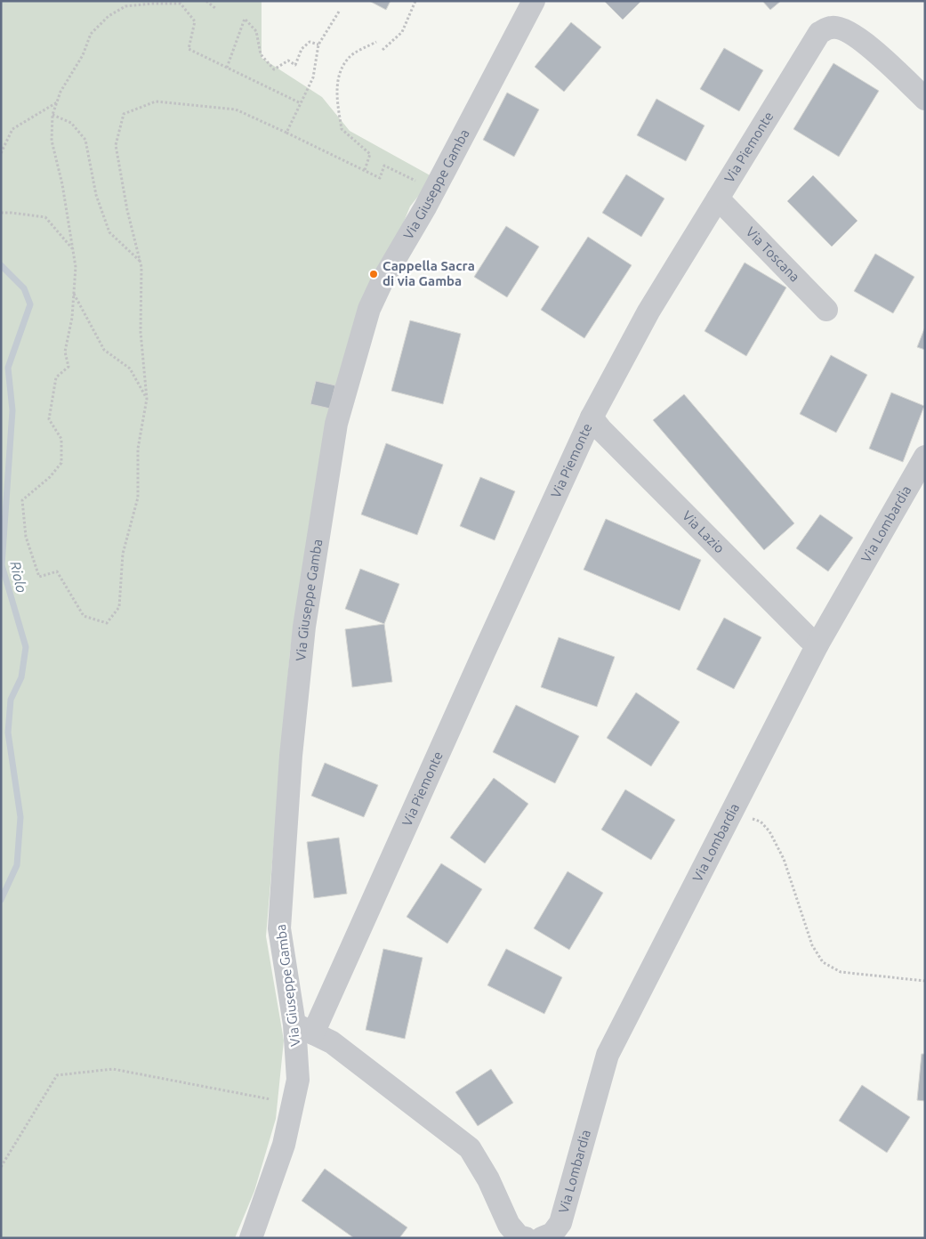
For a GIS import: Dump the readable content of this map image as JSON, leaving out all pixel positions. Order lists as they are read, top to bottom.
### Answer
{
  "streets": {
    "street": [
      "Via Piemonte",
      "Via Giuseppe Gamba",
      "Via Toscana",
      "Via Lombardia",
      "Via Lazio"
    ]
  },
  "crossings": [
    ["Via Piemonte", "Via Giuseppe Gamba"],
    ["Via Piemonte", "Via Toscana"],
    ["Via Piemonte", "Via Lazio"],
    ["Via Lombardia", "Via Lazio"]
  ],
  "water": ["Riolo"],
  "places": ["Cappella Sacra di via Gamba"]
}
